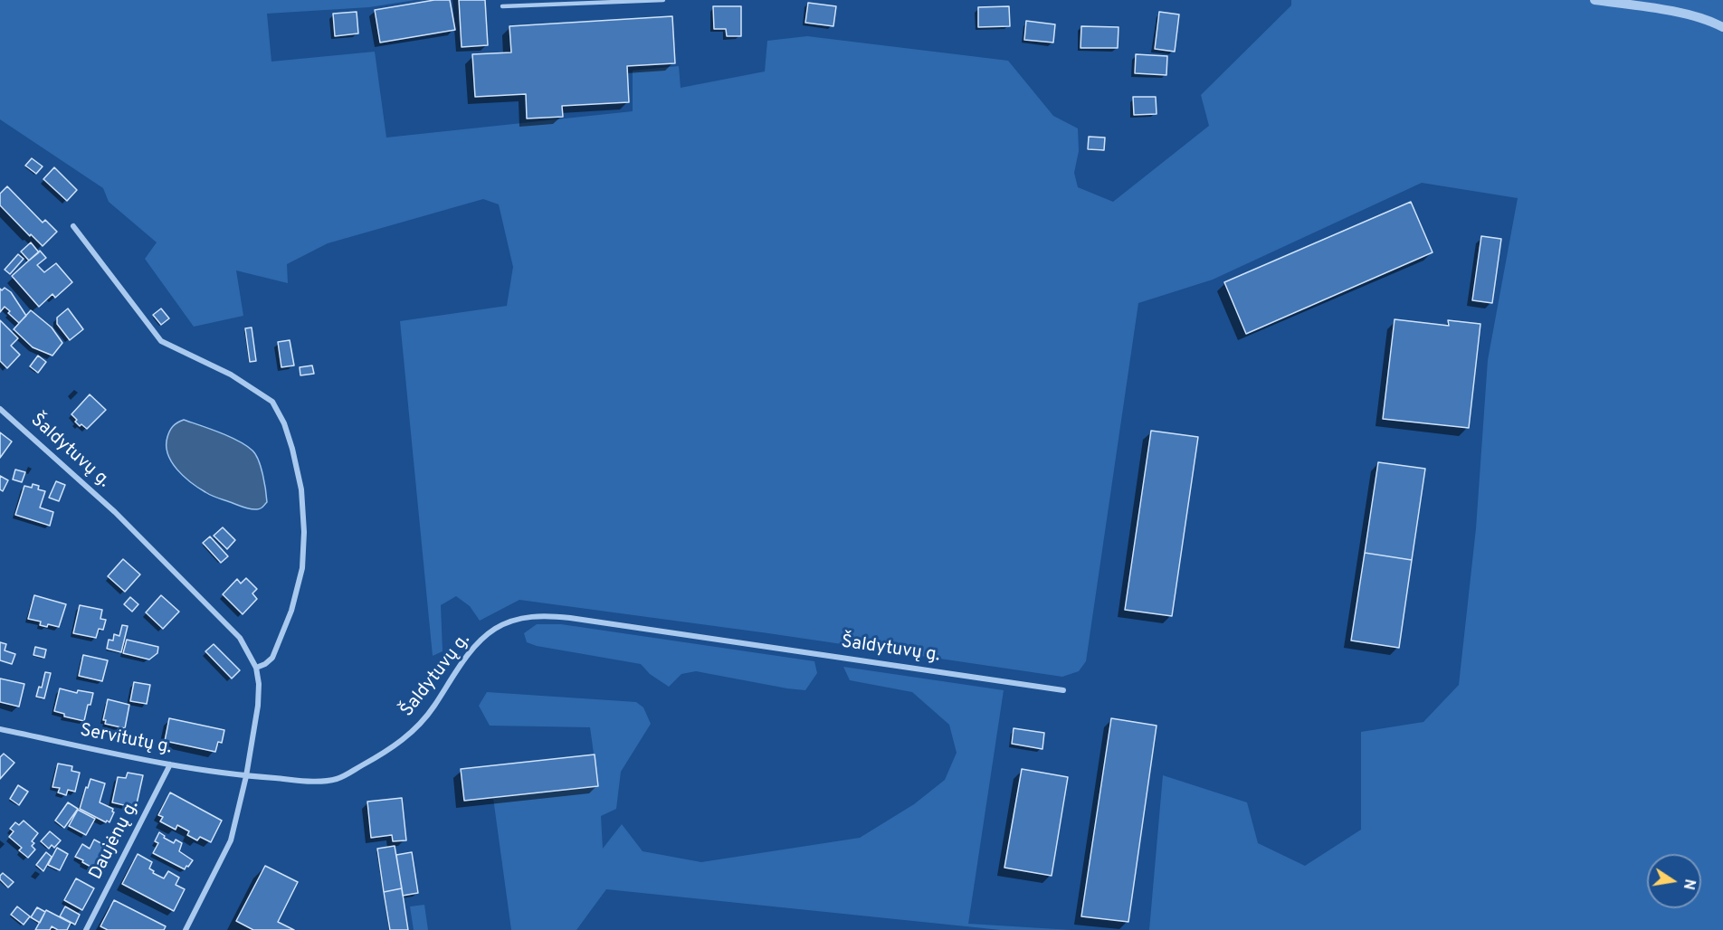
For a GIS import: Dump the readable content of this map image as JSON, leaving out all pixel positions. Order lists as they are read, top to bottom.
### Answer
{
  "streets": {
    "street": ["Šaldytuvų g.", "Servitutų g.", "Daujėnų g."]
  },
  "crossings": [
    ["Šaldytuvų g.", "Servitutų g."],
    ["Servitutų g.", "Daujėnų g."]
  ],
  "north": "right"
}
